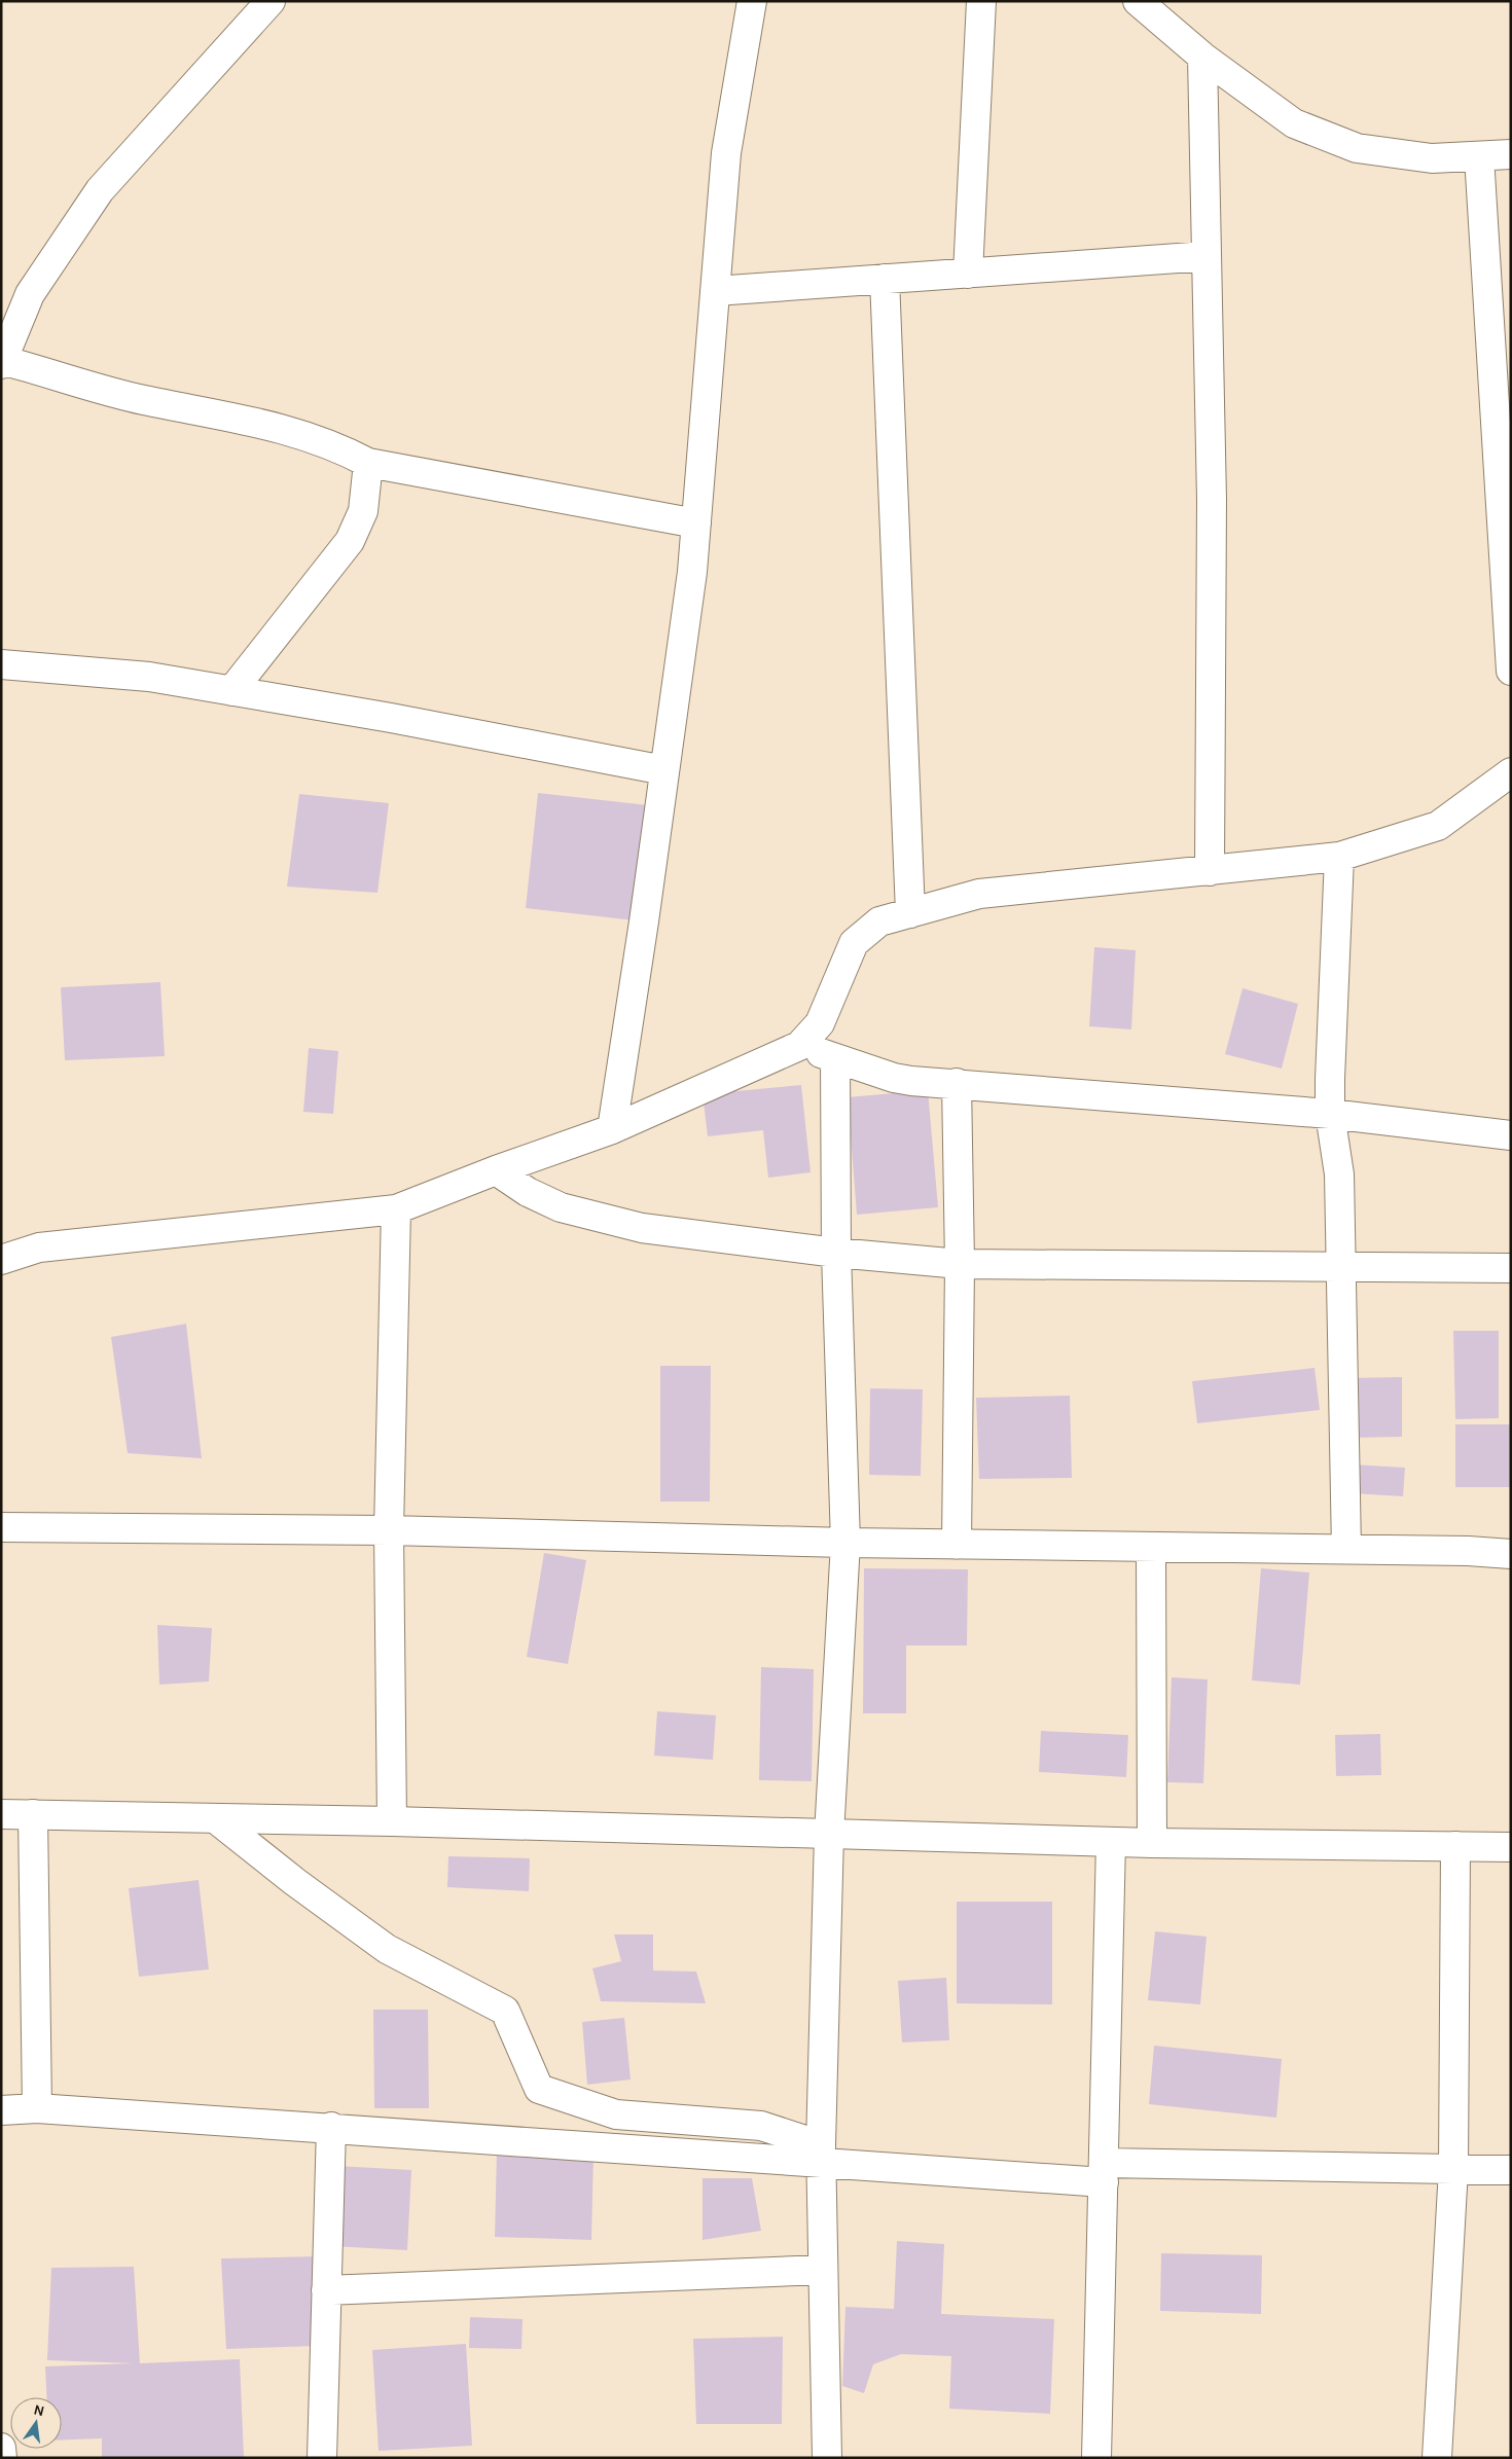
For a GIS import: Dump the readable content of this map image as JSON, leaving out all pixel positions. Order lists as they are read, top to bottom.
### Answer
{
  "north": "top"
}
